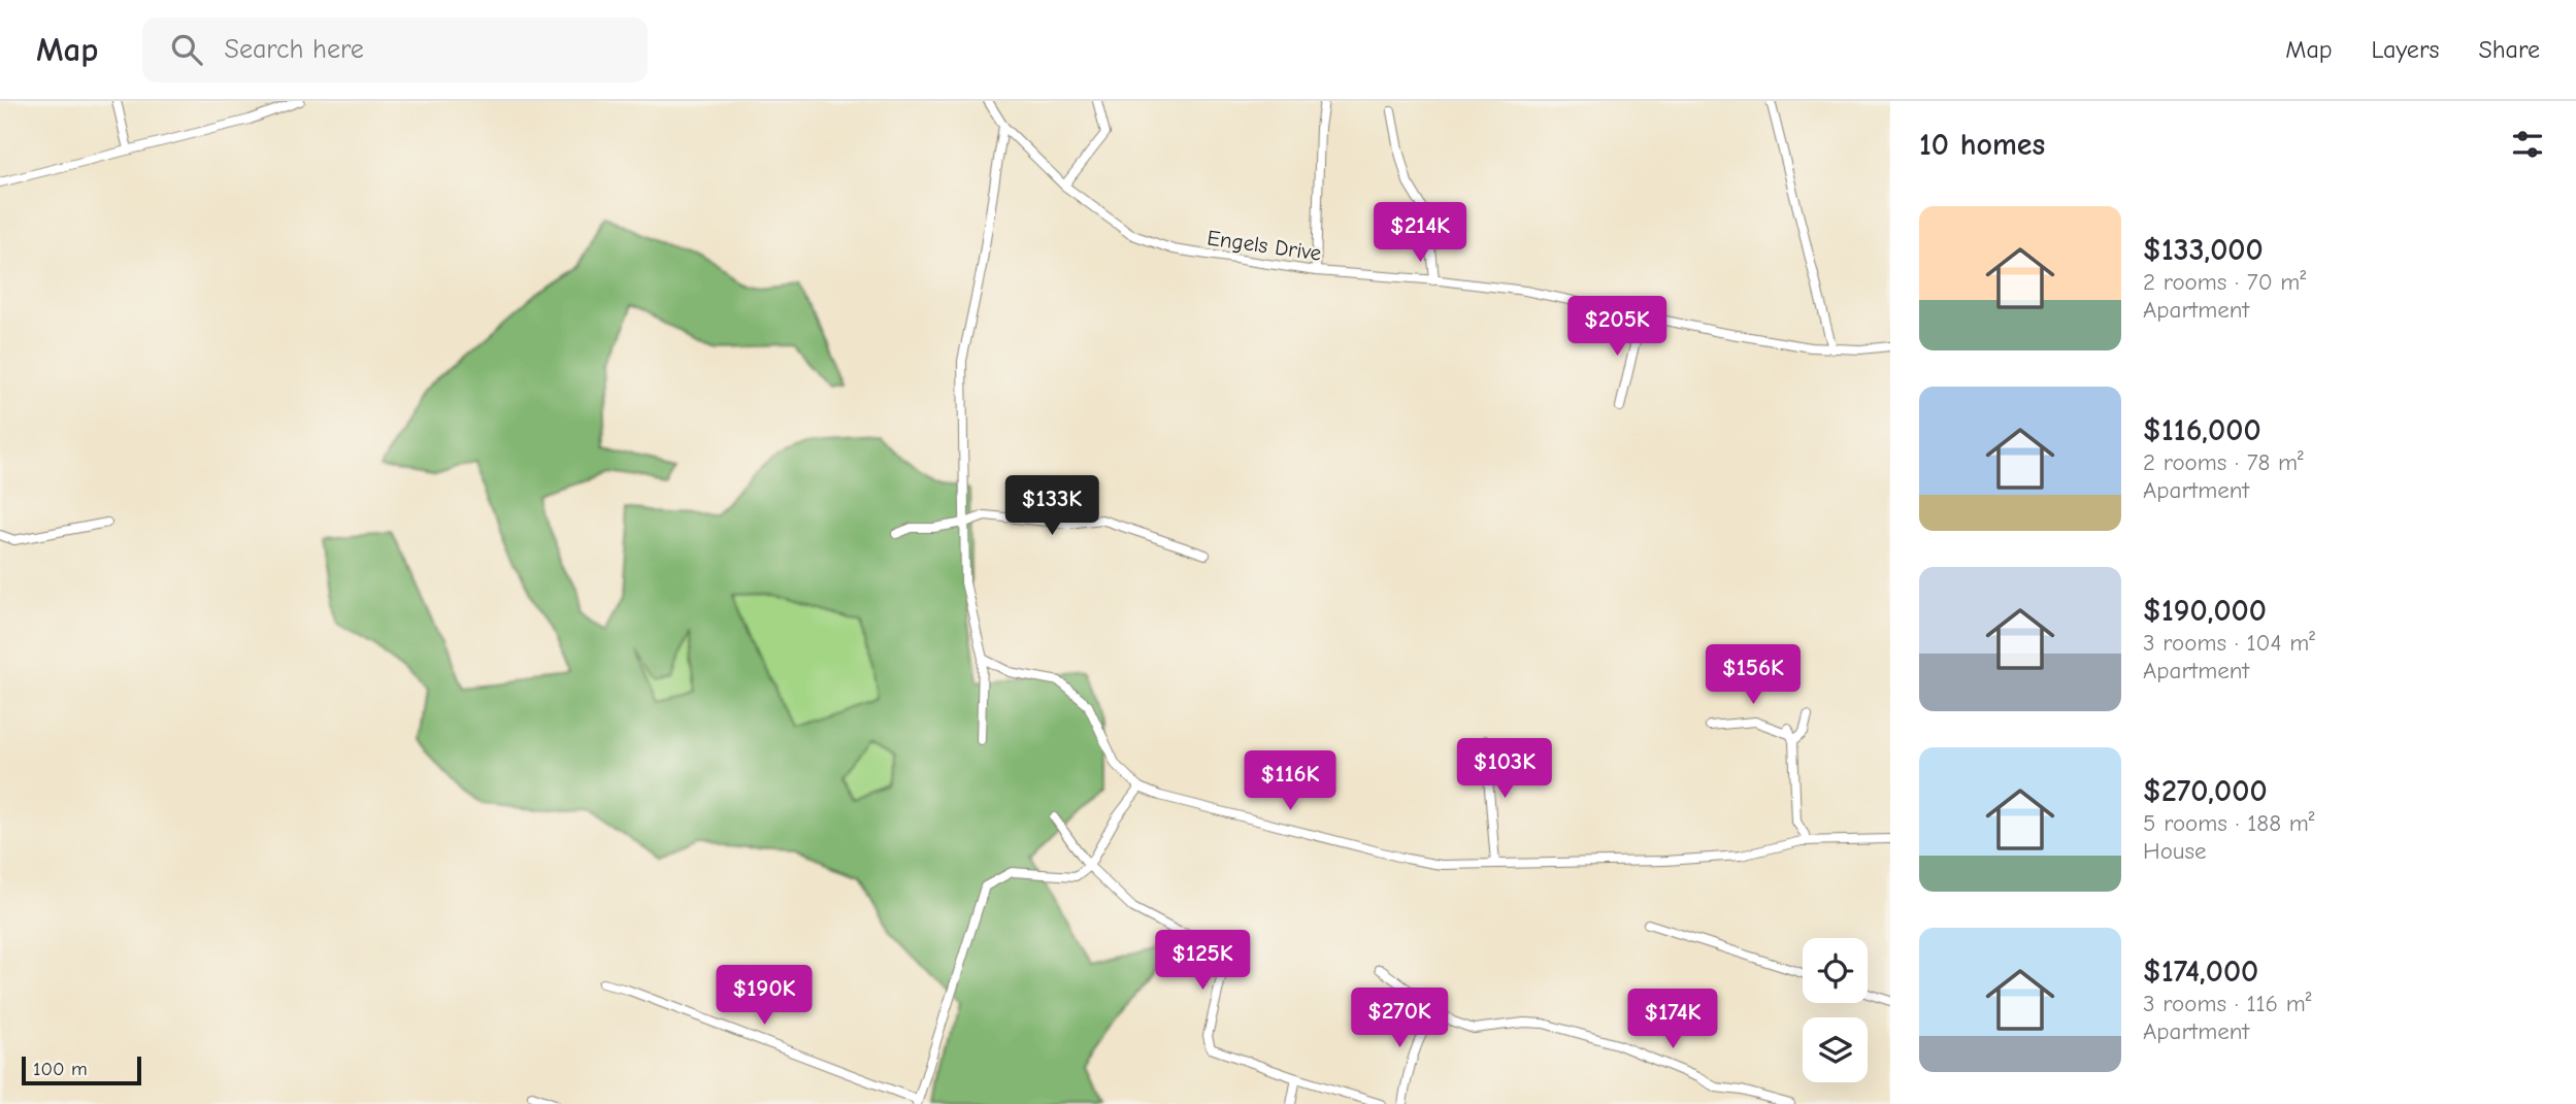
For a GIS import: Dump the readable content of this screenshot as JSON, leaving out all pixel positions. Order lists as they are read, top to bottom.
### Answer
{
  "streets": {
    "street": ["Engels Drive"]
  },
  "scale_bar": "100 m",
  "page": {
    "header": "Map",
    "search": "Search here",
    "nav": ["Map", "Layers", "Share"],
    "heading": "10 homes",
    "list": [
      {
        "name": "$133,000",
        "note": "2 rooms · 70 m² · Apartment"
      },
      {
        "name": "$116,000",
        "note": "2 rooms · 78 m² · Apartment"
      },
      {
        "name": "$190,000",
        "note": "3 rooms · 104 m² · Apartment"
      },
      {
        "name": "$270,000",
        "note": "5 rooms · 188 m² · House"
      },
      {
        "name": "$174,000",
        "note": "3 rooms · 116 m² · Apartment"
      }
    ],
    "price": [
      "$214K",
      "$205K",
      "$133K",
      "$156K",
      "$103K",
      "$116K",
      "$125K",
      "$190K",
      "$270K",
      "$174K"
    ],
    "scale": "100 m"
  }
}
